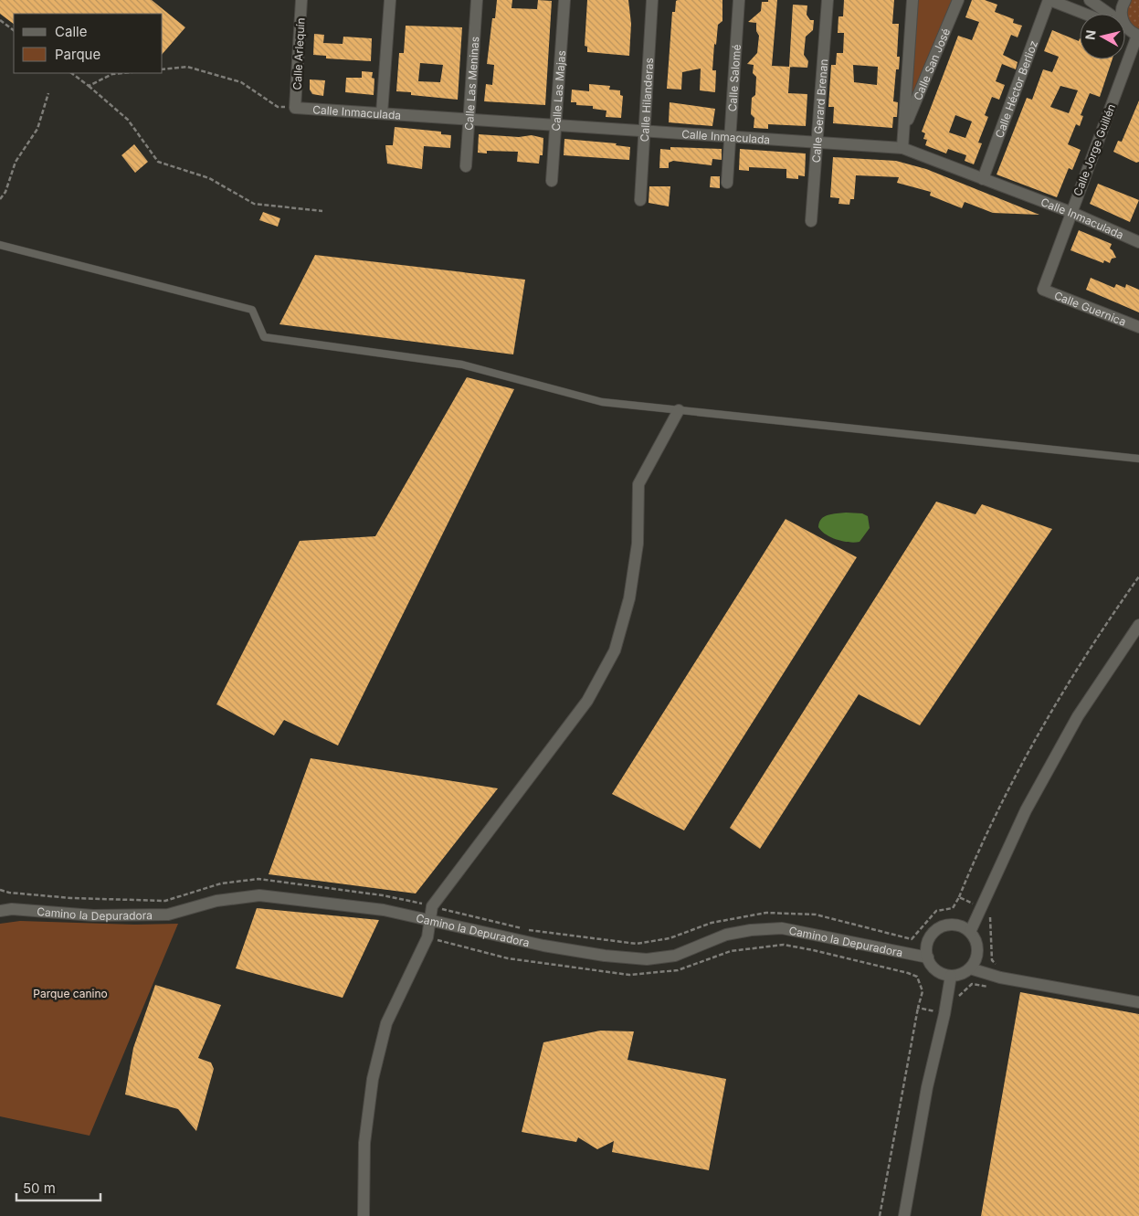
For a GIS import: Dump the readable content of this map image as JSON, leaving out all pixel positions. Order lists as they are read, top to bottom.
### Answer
{
  "streets": {
    "street": [
      "Calle Arlequín",
      "Calle San José",
      "Calle Salomé",
      "Calle Las Meninas",
      "Calle Héctor Berlioz",
      "Calle Las Majas",
      "Calle Hilanderas",
      "Calle Gerard Brenan",
      "Calle Inmaculada",
      "Calle Jorge Guillén",
      "Calle Guernica",
      "Camino la Depuradora"
    ]
  },
  "crossings": [
    ["Calle Arlequín", "Calle Inmaculada"],
    ["Calle San José", "Calle Inmaculada"],
    ["Calle Salomé", "Calle Inmaculada"],
    ["Calle Las Meninas", "Calle Inmaculada"],
    ["Calle Héctor Berlioz", "Calle Inmaculada"],
    ["Calle Las Majas", "Calle Inmaculada"],
    ["Calle Hilanderas", "Calle Inmaculada"],
    ["Calle Gerard Brenan", "Calle Inmaculada"],
    ["Calle Inmaculada", "Calle Jorge Guillén"],
    ["Calle Jorge Guillén", "Calle Guernica"]
  ],
  "parks": ["Parque canino"],
  "legend": ["Calle", "Parque"],
  "scale_bar": "50 m",
  "north": "left"
}
